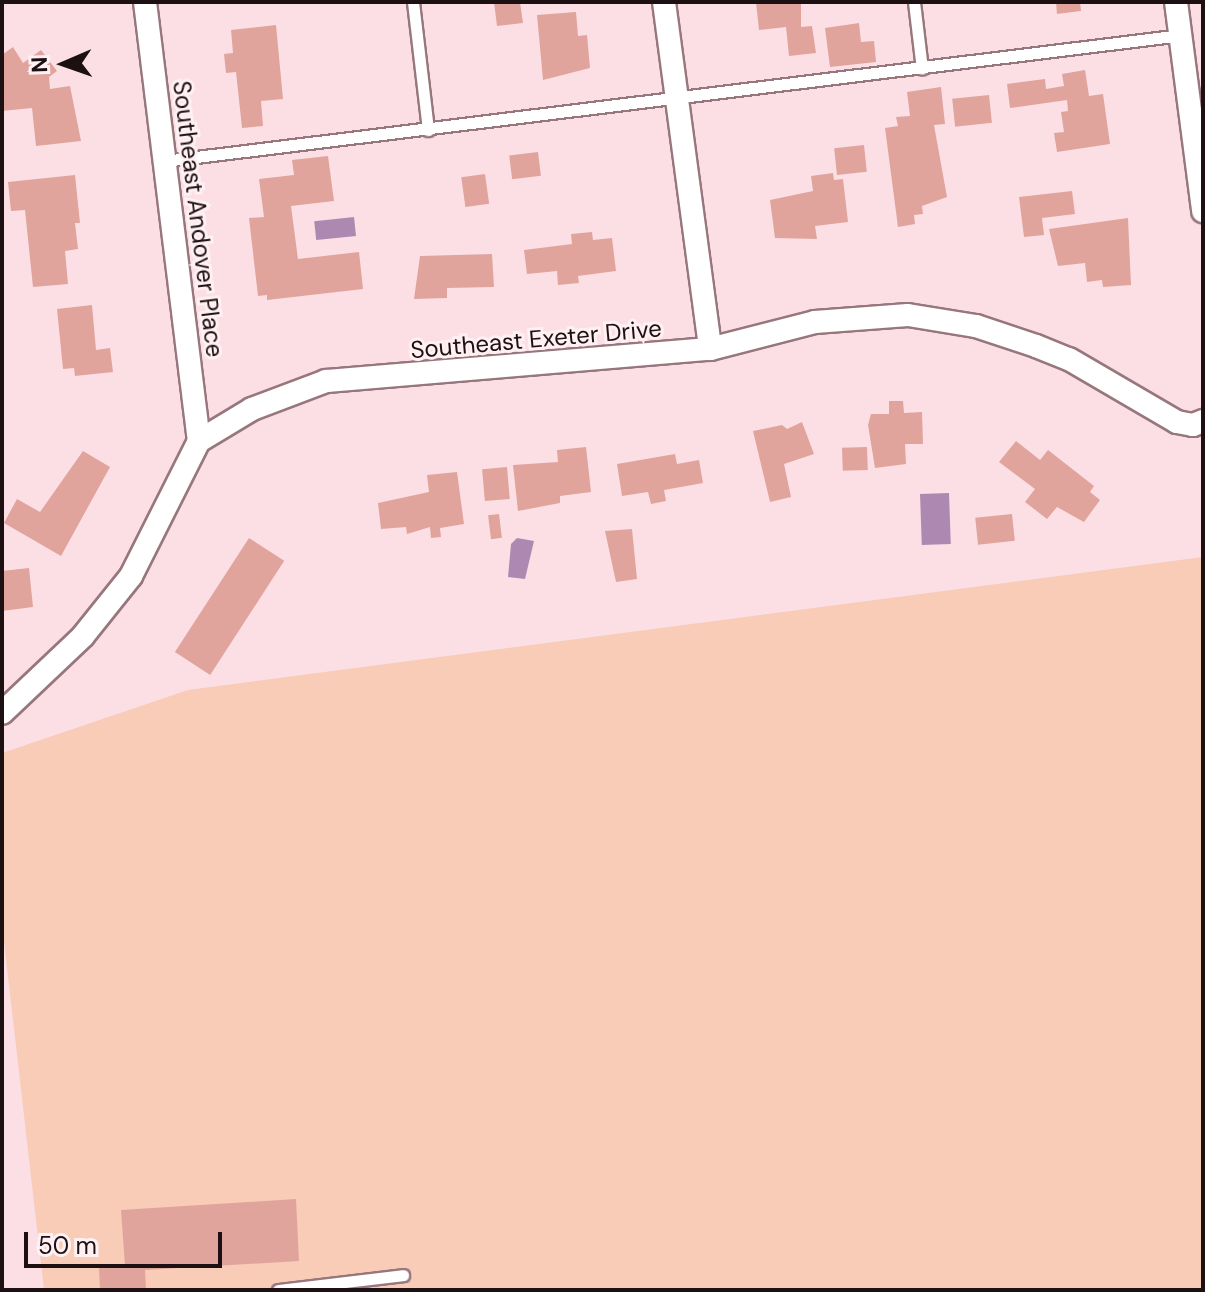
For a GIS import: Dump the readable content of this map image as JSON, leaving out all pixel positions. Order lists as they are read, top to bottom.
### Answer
{
  "streets": {
    "street": ["Southeast Andover Place", "Southeast Exeter Drive"]
  },
  "crossings": [
    ["Southeast Andover Place", "Southeast Exeter Drive"]
  ],
  "scale_bar": "50 m",
  "north": "left"
}
